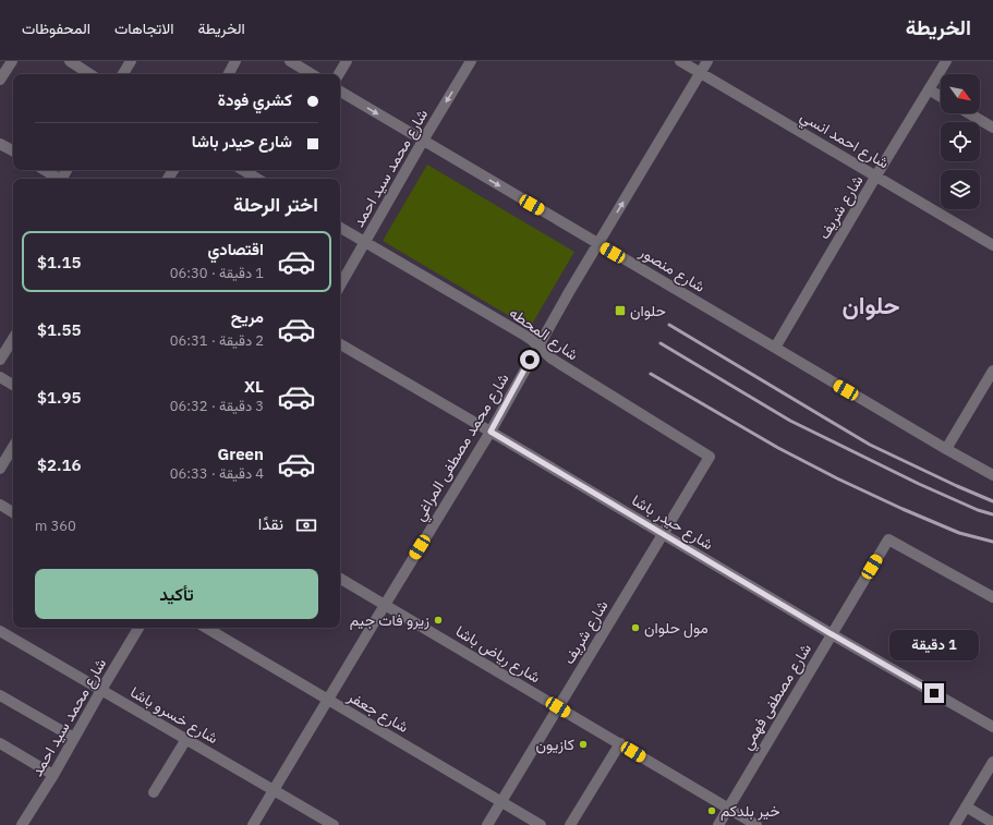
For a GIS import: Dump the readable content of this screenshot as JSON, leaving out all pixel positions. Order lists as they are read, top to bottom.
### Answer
{
  "streets": {
    "street": [
      "شارع احمد انسي",
      "شارع محمد سيد احمد",
      "شارع شريف",
      "شارع منصور",
      "شارع المحطه",
      "شارع محمد مصطفى المراغي",
      "شارع حيدر باشا",
      "شارع رياض باشا",
      "شارع مصطفى فهمي",
      "شارع جعفر",
      "شارع خسرو باشا"
    ]
  },
  "crossings": [
    ["شارع احمد انسي", "شارع شريف"],
    ["شارع احمد انسي", "شارع محمد مصطفى المراغي"],
    ["شارع محمد سيد احمد", "شارع منصور"],
    ["شارع محمد سيد احمد", "شارع المحطه"],
    ["شارع محمد سيد احمد", "شارع خسرو باشا"],
    ["شارع شريف", "شارع منصور"],
    ["شارع شريف", "شارع المحطه"],
    ["شارع شريف", "شارع حيدر باشا"],
    ["شارع شريف", "شارع رياض باشا"],
    ["شارع شريف", "شارع جعفر"],
    ["شارع منصور", "شارع محمد مصطفى المراغي"],
    ["شارع المحطه", "شارع محمد مصطفى المراغي"],
    ["شارع محمد مصطفى المراغي", "شارع حيدر باشا"],
    ["شارع محمد مصطفى المراغي", "شارع رياض باشا"],
    ["شارع محمد مصطفى المراغي", "شارع جعفر"],
    ["شارع محمد مصطفى المراغي", "شارع خسرو باشا"],
    ["شارع حيدر باشا", "شارع مصطفى فهمي"],
    ["شارع رياض باشا", "شارع مصطفى فهمي"]
  ],
  "one_way": ["شارع منصور"],
  "districts": ["حلوان"],
  "places": {
    "transit": ["حلوان"],
    "other": [
      "زيرو فات جيم",
      "مول حلوان",
      "كازيون",
      "خير بلدكم"
    ]
  },
  "north": "bottom right",
  "page": {
    "header": "الخريطة",
    "nav": ["الخريطة", "الاتجاهات", "المحفوظات"],
    "banner": ["كشري فودة", "شارع حيدر باشا"],
    "heading": "اختر الرحلة",
    "list": [
      {
        "name": "اقتصادي",
        "note": "1 دقيقة · 06:30",
        "value": "$1.15"
      },
      {
        "name": "مريح",
        "note": "2 دقيقة · 06:31",
        "value": "$1.55"
      },
      {
        "name": "XL",
        "note": "3 دقيقة · 06:32",
        "value": "$1.95"
      },
      {
        "name": "Green",
        "note": "4 دقيقة · 06:33",
        "value": "$2.16"
      }
    ],
    "pay": ["نقدًا", "360 m"],
    "buttons": "تأكيد",
    "bubble": "1 دقيقة"
  }
}
